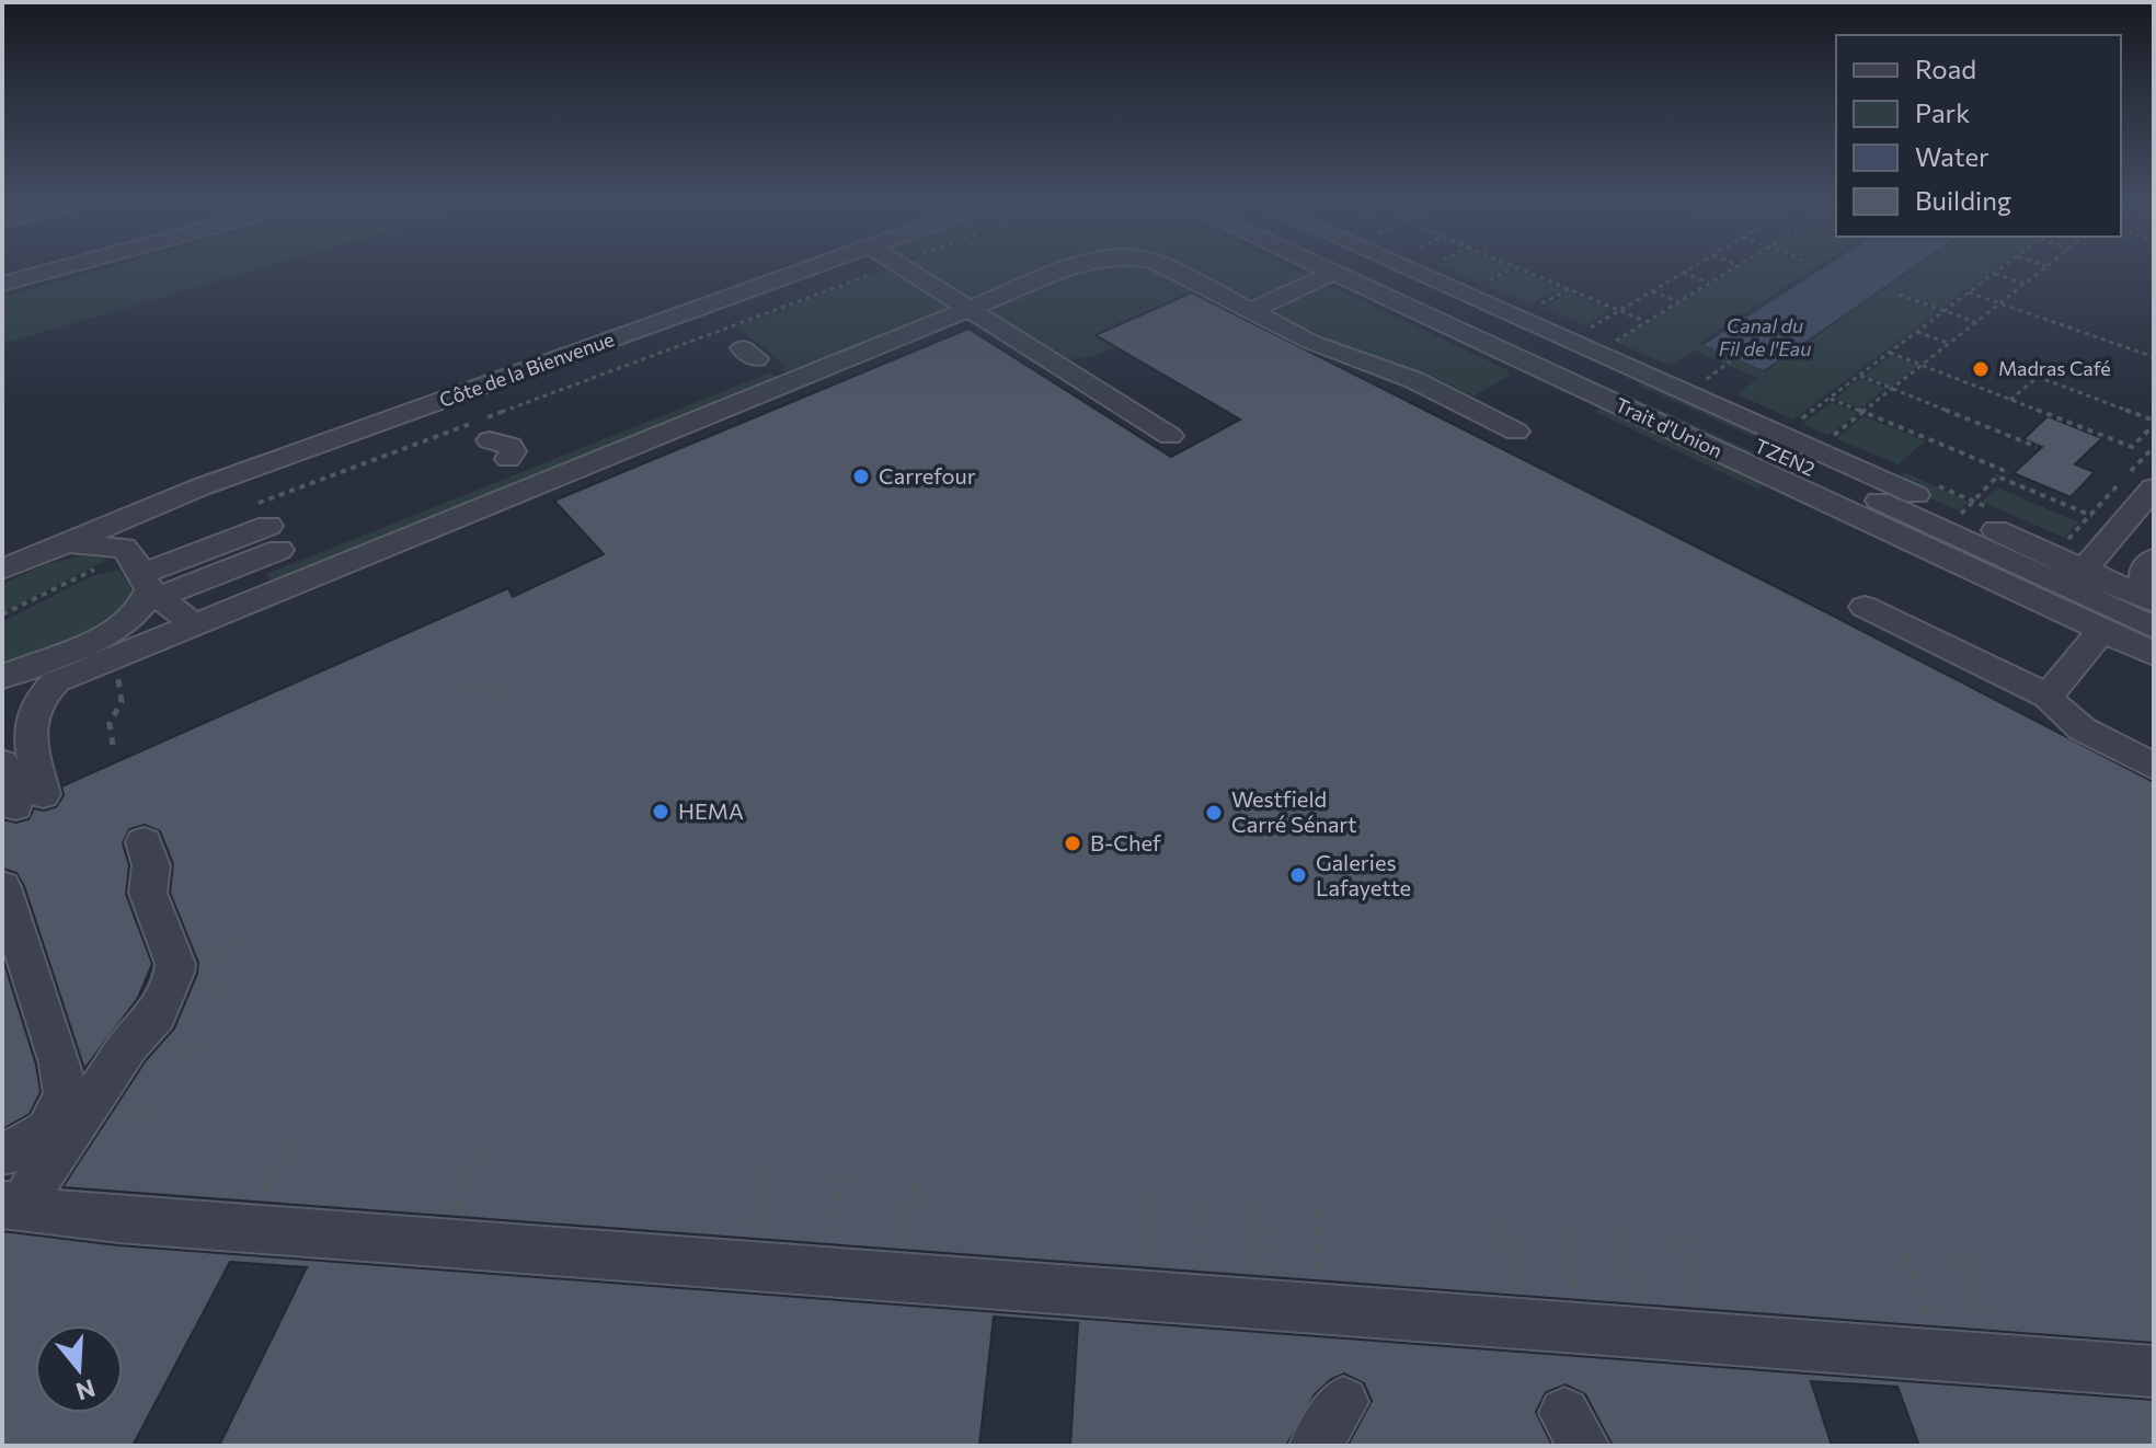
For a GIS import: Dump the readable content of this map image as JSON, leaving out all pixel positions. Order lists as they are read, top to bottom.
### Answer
{
  "streets": {
    "street": ["Côte de la Bienvenue", "Trait d'Union", "TZEN2"]
  },
  "crossings": [
    ["Trait d'Union", "TZEN2"]
  ],
  "water": ["Canal du Fil de l'Eau"],
  "places": [
    "Madras Café",
    "Carrefour",
    "HEMA",
    "Westfield Carré Sénart",
    "B-Chef",
    "Galeries Lafayette"
  ],
  "legend": [
    "Road",
    "Park",
    "Water",
    "Building"
  ],
  "north": "bottom"
}
